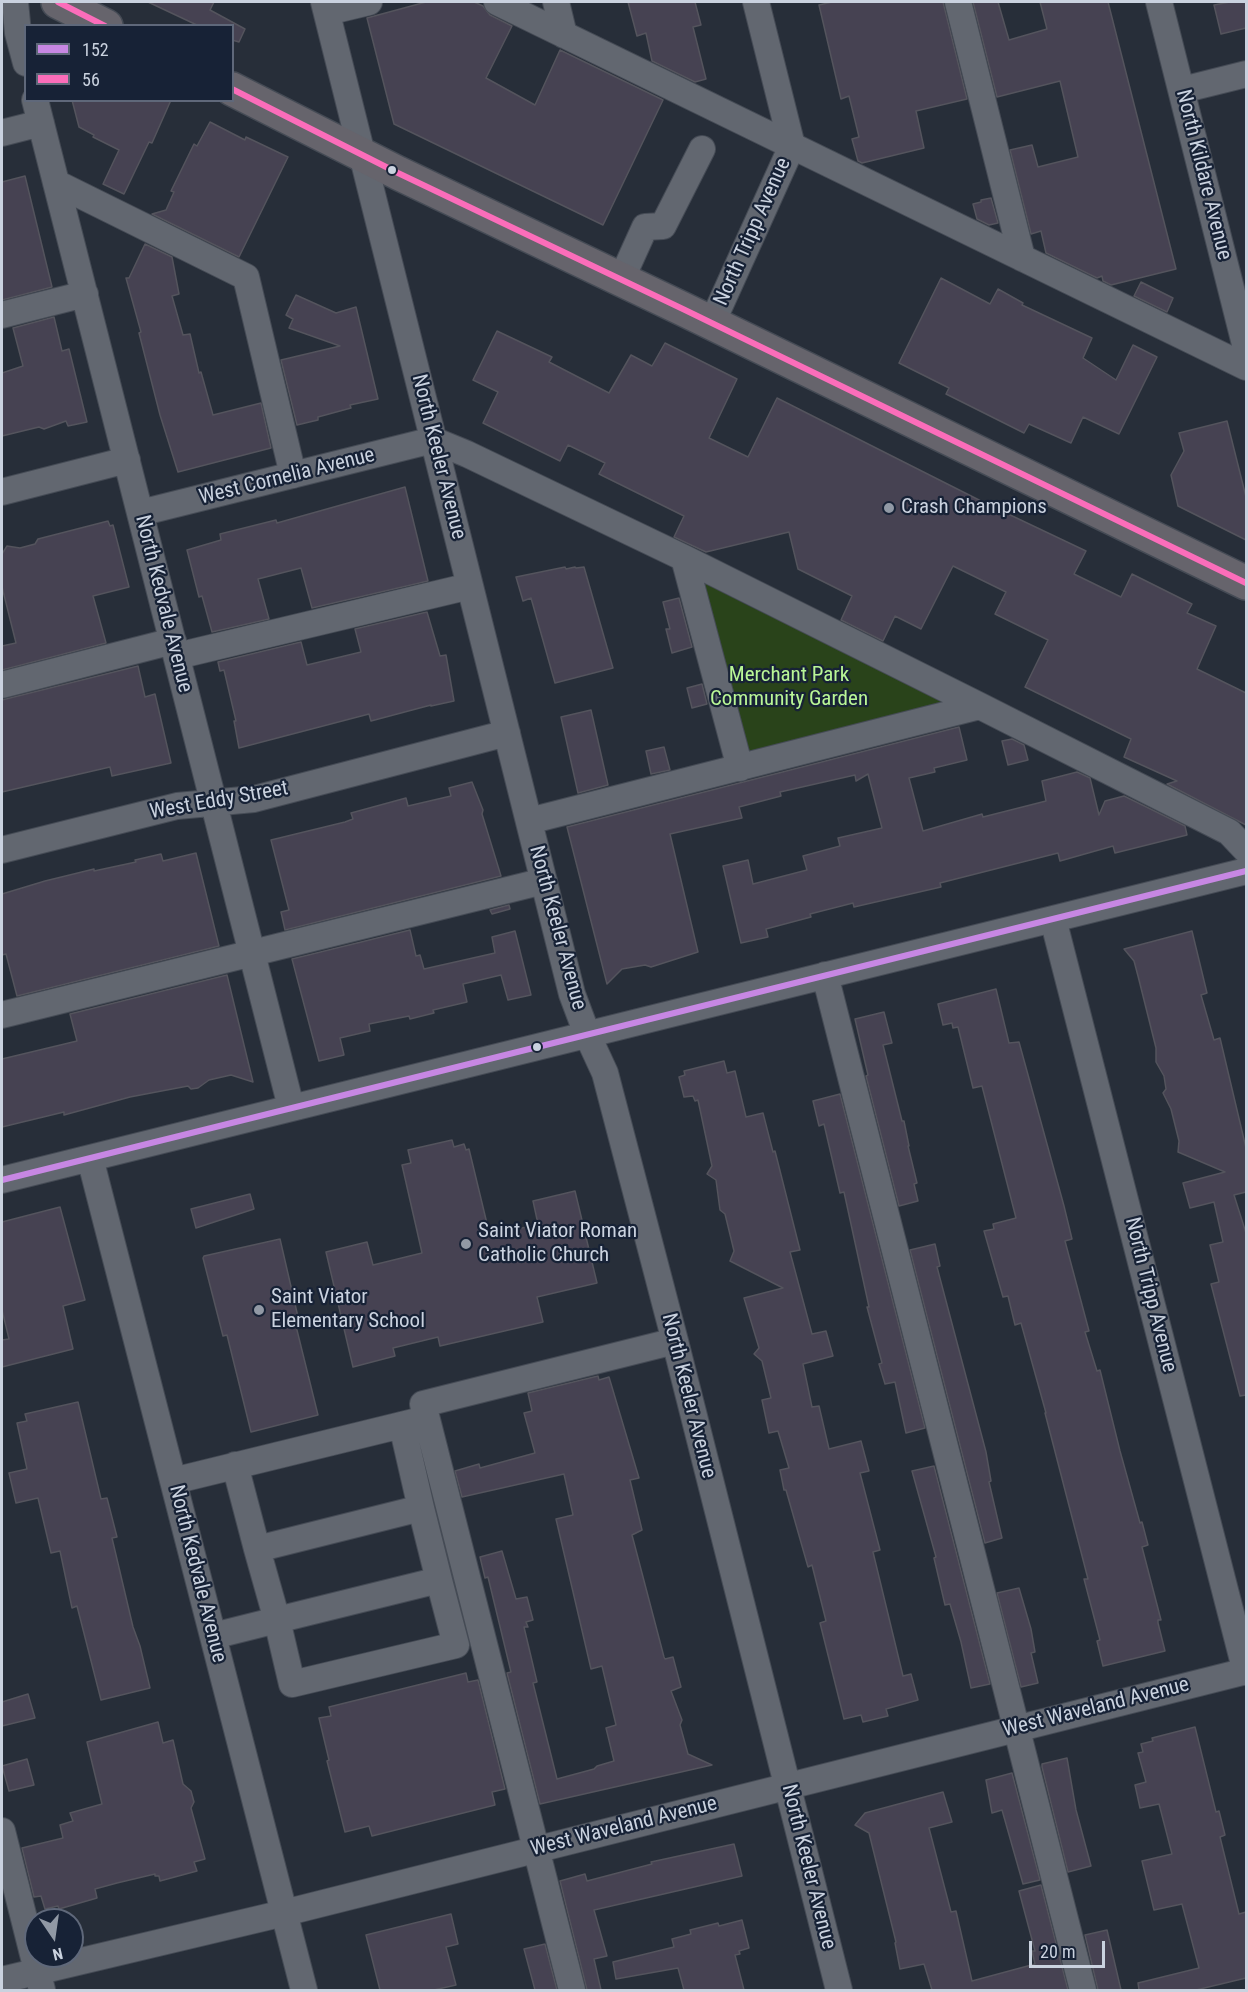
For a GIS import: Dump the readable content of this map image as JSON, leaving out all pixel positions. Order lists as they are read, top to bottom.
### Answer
{
  "streets": {
    "street": [
      "North Kildare Avenue",
      "North Tripp Avenue",
      "North Keeler Avenue",
      "West Cornelia Avenue",
      "North Kedvale Avenue",
      "West Eddy Street",
      "West Waveland Avenue"
    ]
  },
  "crossings": [
    ["North Tripp Avenue", "West Waveland Avenue"],
    ["North Keeler Avenue", "West Cornelia Avenue"],
    ["North Keeler Avenue", "West Eddy Street"],
    ["North Keeler Avenue", "West Waveland Avenue"],
    ["West Cornelia Avenue", "North Kedvale Avenue"],
    ["North Kedvale Avenue", "West Eddy Street"],
    ["North Kedvale Avenue", "West Waveland Avenue"]
  ],
  "parks": ["Merchant Park Community Garden"],
  "places": ["Crash Champions", "Saint Viator Roman Catholic Church", "Saint Viator Elementary School"],
  "lines": ["transit line 56", "transit line 152"],
  "legend": ["152", "56"],
  "scale_bar": "20 m",
  "north": "bottom"
}
